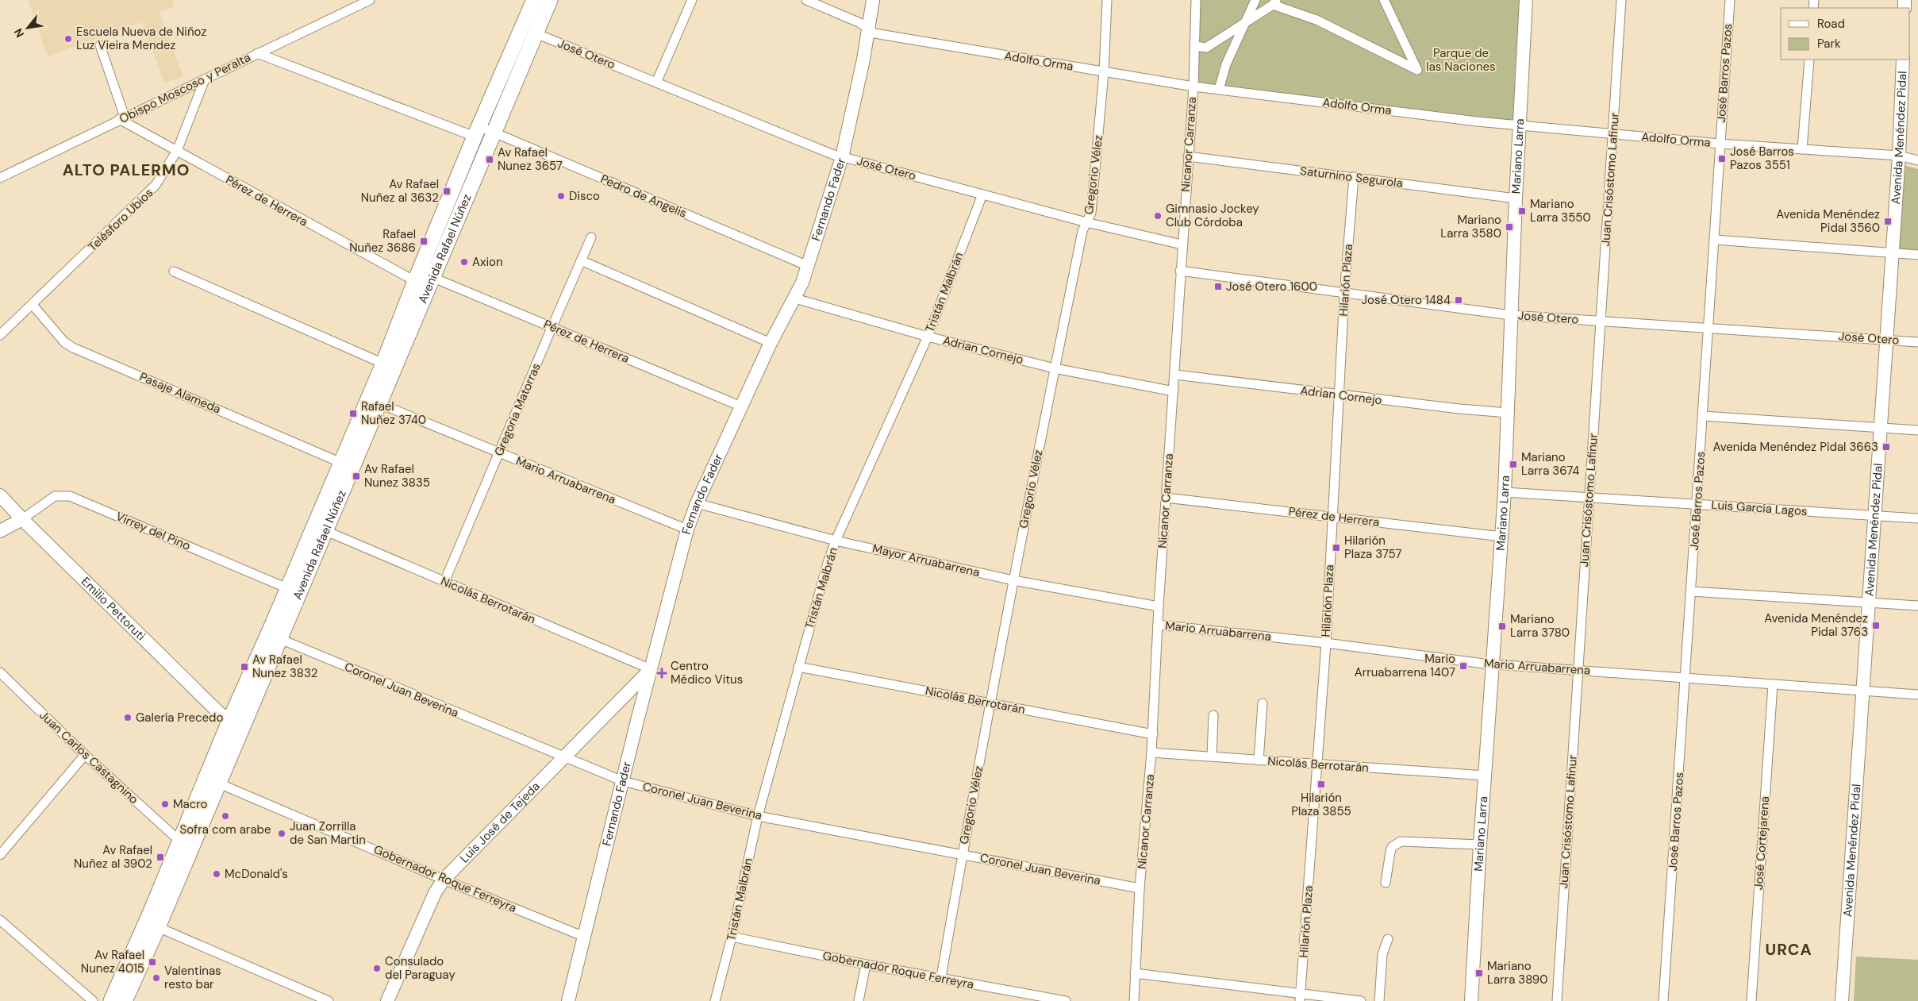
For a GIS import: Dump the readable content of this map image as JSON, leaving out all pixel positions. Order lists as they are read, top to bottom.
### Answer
{
  "streets": {
    "main road": [
      "Avenida Menéndez Pidal",
      "Mariano Larra",
      "Fernando Fader",
      "Avenida Rafael Núñez",
      "Emilio Pettoruti",
      "Luis José de Tejeda"
    ],
    "street": [
      "José Otero",
      "Adolfo Orma",
      "José Barros Pazos",
      "Obispo Moscoso y Peralta",
      "Nicanor Carranza",
      "Gregorio Vélez",
      "Saturnino Segurola",
      "Juan Crisóstomo Lafinur",
      "Pedro de Angelis",
      "Pérez de Herrera",
      "Telésforo Ubios",
      "Hilarión Plaza",
      "Tristán Malbrán",
      "Adrian Cornejo",
      "Pasaje Alameda",
      "Gregoria Matorras",
      "Mario Arruabarrena",
      "Luis García Lagos",
      "Virrey del Pino",
      "Mayor Arruabarrena",
      "Nicolás Berrotarán",
      "Coronel Juan Beverina",
      "Juan Carlos Castagnino",
      "José Cortejarena",
      "Gobernador Roque Ferreyra"
    ]
  },
  "crossings": [
    ["José Otero", "José Barros Pazos"],
    ["José Otero", "Avenida Menéndez Pidal"],
    ["José Otero", "Nicanor Carranza"],
    ["José Otero", "Mariano Larra"],
    ["José Otero", "Gregorio Vélez"],
    ["José Otero", "Juan Crisóstomo Lafinur"],
    ["José Otero", "Fernando Fader"],
    ["José Otero", "Avenida Rafael Núñez"],
    ["José Otero", "Hilarión Plaza"],
    ["José Otero", "Tristán Malbrán"],
    ["Adolfo Orma", "José Barros Pazos"],
    ["Adolfo Orma", "Avenida Menéndez Pidal"],
    ["Adolfo Orma", "Nicanor Carranza"],
    ["Adolfo Orma", "Mariano Larra"],
    ["Adolfo Orma", "Gregorio Vélez"],
    ["Adolfo Orma", "Juan Crisóstomo Lafinur"],
    ["Adolfo Orma", "Fernando Fader"],
    ["José Barros Pazos", "Mario Arruabarrena"],
    ["José Barros Pazos", "Luis García Lagos"],
    ["Obispo Moscoso y Peralta", "Pedro de Angelis"],
    ["Obispo Moscoso y Peralta", "Pérez de Herrera"],
    ["Obispo Moscoso y Peralta", "Telésforo Ubios"],
    ["Avenida Menéndez Pidal", "Mario Arruabarrena"],
    ["Avenida Menéndez Pidal", "Luis García Lagos"],
    ["Nicanor Carranza", "Saturnino Segurola"],
    ["Nicanor Carranza", "Pérez de Herrera"],
    ["Nicanor Carranza", "Adrian Cornejo"],
    ["Nicanor Carranza", "Mario Arruabarrena"],
    ["Nicanor Carranza", "Mayor Arruabarrena"],
    ["Nicanor Carranza", "Nicolás Berrotarán"],
    ["Nicanor Carranza", "Coronel Juan Beverina"],
    ["Mariano Larra", "Saturnino Segurola"],
    ["Mariano Larra", "Pérez de Herrera"],
    ["Mariano Larra", "Adrian Cornejo"],
    ["Mariano Larra", "Mario Arruabarrena"],
    ["Mariano Larra", "Luis García Lagos"],
    ["Mariano Larra", "Nicolás Berrotarán"],
    ["Gregorio Vélez", "Adrian Cornejo"],
    ["Gregorio Vélez", "Mayor Arruabarrena"],
    ["Gregorio Vélez", "Nicolás Berrotarán"],
    ["Gregorio Vélez", "Coronel Juan Beverina"],
    ["Gregorio Vélez", "Gobernador Roque Ferreyra"],
    ["Saturnino Segurola", "Hilarión Plaza"],
    ["Juan Crisóstomo Lafinur", "Mario Arruabarrena"],
    ["Juan Crisóstomo Lafinur", "Luis García Lagos"],
    ["Pedro de Angelis", "Fernando Fader"],
    ["Pedro de Angelis", "Avenida Rafael Núñez"],
    ["Fernando Fader", "Pérez de Herrera"],
    ["Fernando Fader", "Adrian Cornejo"],
    ["Fernando Fader", "Mario Arruabarrena"],
    ["Fernando Fader", "Mayor Arruabarrena"],
    ["Fernando Fader", "Nicolás Berrotarán"],
    ["Fernando Fader", "Coronel Juan Beverina"],
    ["Fernando Fader", "Luis José de Tejeda"],
    ["Fernando Fader", "Gobernador Roque Ferreyra"],
    ["Pérez de Herrera", "Telésforo Ubios"],
    ["Pérez de Herrera", "Avenida Rafael Núñez"],
    ["Pérez de Herrera", "Hilarión Plaza"],
    ["Pérez de Herrera", "Gregoria Matorras"],
    ["Telésforo Ubios", "Pasaje Alameda"],
    ["Avenida Rafael Núñez", "Pasaje Alameda"],
    ["Avenida Rafael Núñez", "Mario Arruabarrena"],
    ["Avenida Rafael Núñez", "Virrey del Pino"],
    ["Avenida Rafael Núñez", "Nicolás Berrotarán"],
    ["Avenida Rafael Núñez", "Emilio Pettoruti"],
    ["Avenida Rafael Núñez", "Coronel Juan Beverina"],
    ["Avenida Rafael Núñez", "Juan Carlos Castagnino"],
    ["Avenida Rafael Núñez", "Gobernador Roque Ferreyra"],
    ["Hilarión Plaza", "Adrian Cornejo"],
    ["Hilarión Plaza", "Mario Arruabarrena"],
    ["Hilarión Plaza", "Nicolás Berrotarán"],
    ["Tristán Malbrán", "Adrian Cornejo"],
    ["Tristán Malbrán", "Mayor Arruabarrena"],
    ["Tristán Malbrán", "Nicolás Berrotarán"],
    ["Tristán Malbrán", "Coronel Juan Beverina"],
    ["Tristán Malbrán", "Gobernador Roque Ferreyra"],
    ["Gregoria Matorras", "Mario Arruabarrena"],
    ["Gregoria Matorras", "Nicolás Berrotarán"],
    ["Mario Arruabarrena", "José Cortejarena"],
    ["Virrey del Pino", "Emilio Pettoruti"],
    ["Nicolás Berrotarán", "Luis José de Tejeda"],
    ["Coronel Juan Beverina", "Luis José de Tejeda"],
    ["Luis José de Tejeda", "Gobernador Roque Ferreyra"]
  ],
  "districts": ["ALTO PALERMO", "URCA"],
  "parks": ["Parque de las Naciones"],
  "places": {
    "other": [
      "Escuela Nueva de Niñoz Luz Vieira Mendez",
      "Disco",
      "Gimnasio Jockey Club Córdoba",
      "Axion",
      "Galería Precedo",
      "Macro",
      "Sofra com arabe",
      "Juan Zorrilla de San Martin",
      "McDonald's",
      "Consulado del Paraguay",
      "Valentinas resto bar"
    ],
    "transit": [
      "José Barros Pazos 3551",
      "Av Rafael Nunez 3657",
      "Av Rafael Nuñez al 3632",
      "Mariano Larra 3550",
      "Avenida Menéndez Pidal 3560",
      "Mariano Larra 3580",
      "Rafael Nuñez 3686",
      "José Otero 1600",
      "José Otero 1484",
      "Rafael Nuñez 3740",
      "Avenida Menéndez Pidal 3663",
      "Mariano Larra 3674",
      "Av Rafael Nunez 3835",
      "Hilarión Plaza 3757",
      "Avenida Menéndez Pidal 3763",
      "Mariano Larra 3780",
      "Mario Arruabarrena 1407",
      "Av Rafael Nunez 3832",
      "Hilarión Plaza 3855",
      "Av Rafael Nuñez al 3902",
      "Av Rafael Nunez 4015",
      "Mariano Larra 3890"
    ],
    "health": ["Centro Médico Vitus"]
  },
  "legend": ["Road", "Park"],
  "north": "bottom left"
}
